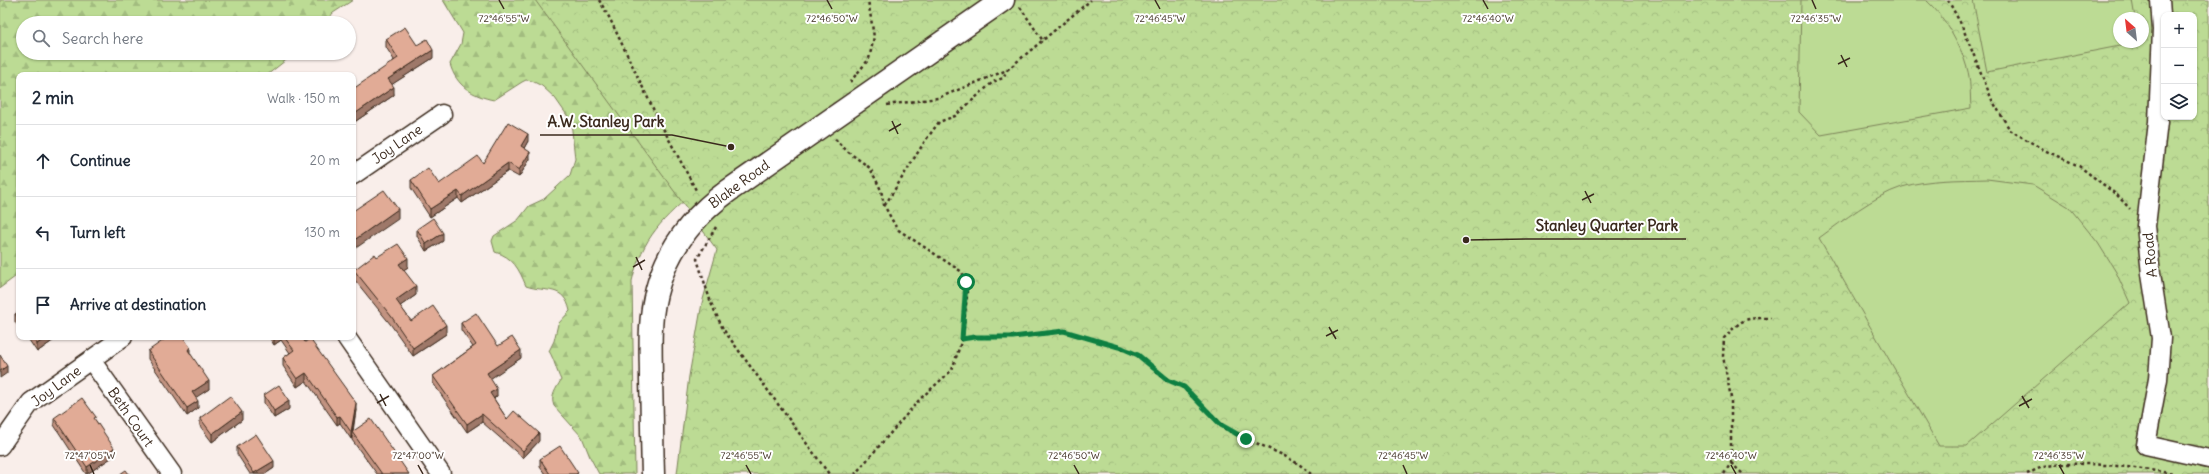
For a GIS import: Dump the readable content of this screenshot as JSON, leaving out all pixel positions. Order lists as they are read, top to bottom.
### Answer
{
  "streets": {
    "street": [
      "Joy Lane",
      "Blake Road",
      "A Road",
      "Beth Court"
    ]
  },
  "crossings": [
    ["Joy Lane", "Beth Court"]
  ],
  "places": ["A.W. Stanley Park", "Stanley Quarter Park"],
  "north": "top left",
  "page": {
    "map_buttons": ["+", "−"],
    "search": "Search here",
    "heading": ["2 min", "Walk · 150 m"],
    "list": [
      ["Continue", "20 m"],
      ["Turn left", "130 m"],
      "Arrive at destination"
    ]
  },
  "coordinates": [
    "72°46'55\"W",
    "72°46'50\"W",
    "72°46'45\"W",
    "72°46'40\"W",
    "72°46'35\"W",
    "72°47'05\"W",
    "72°47'00\"W"
  ]
}
